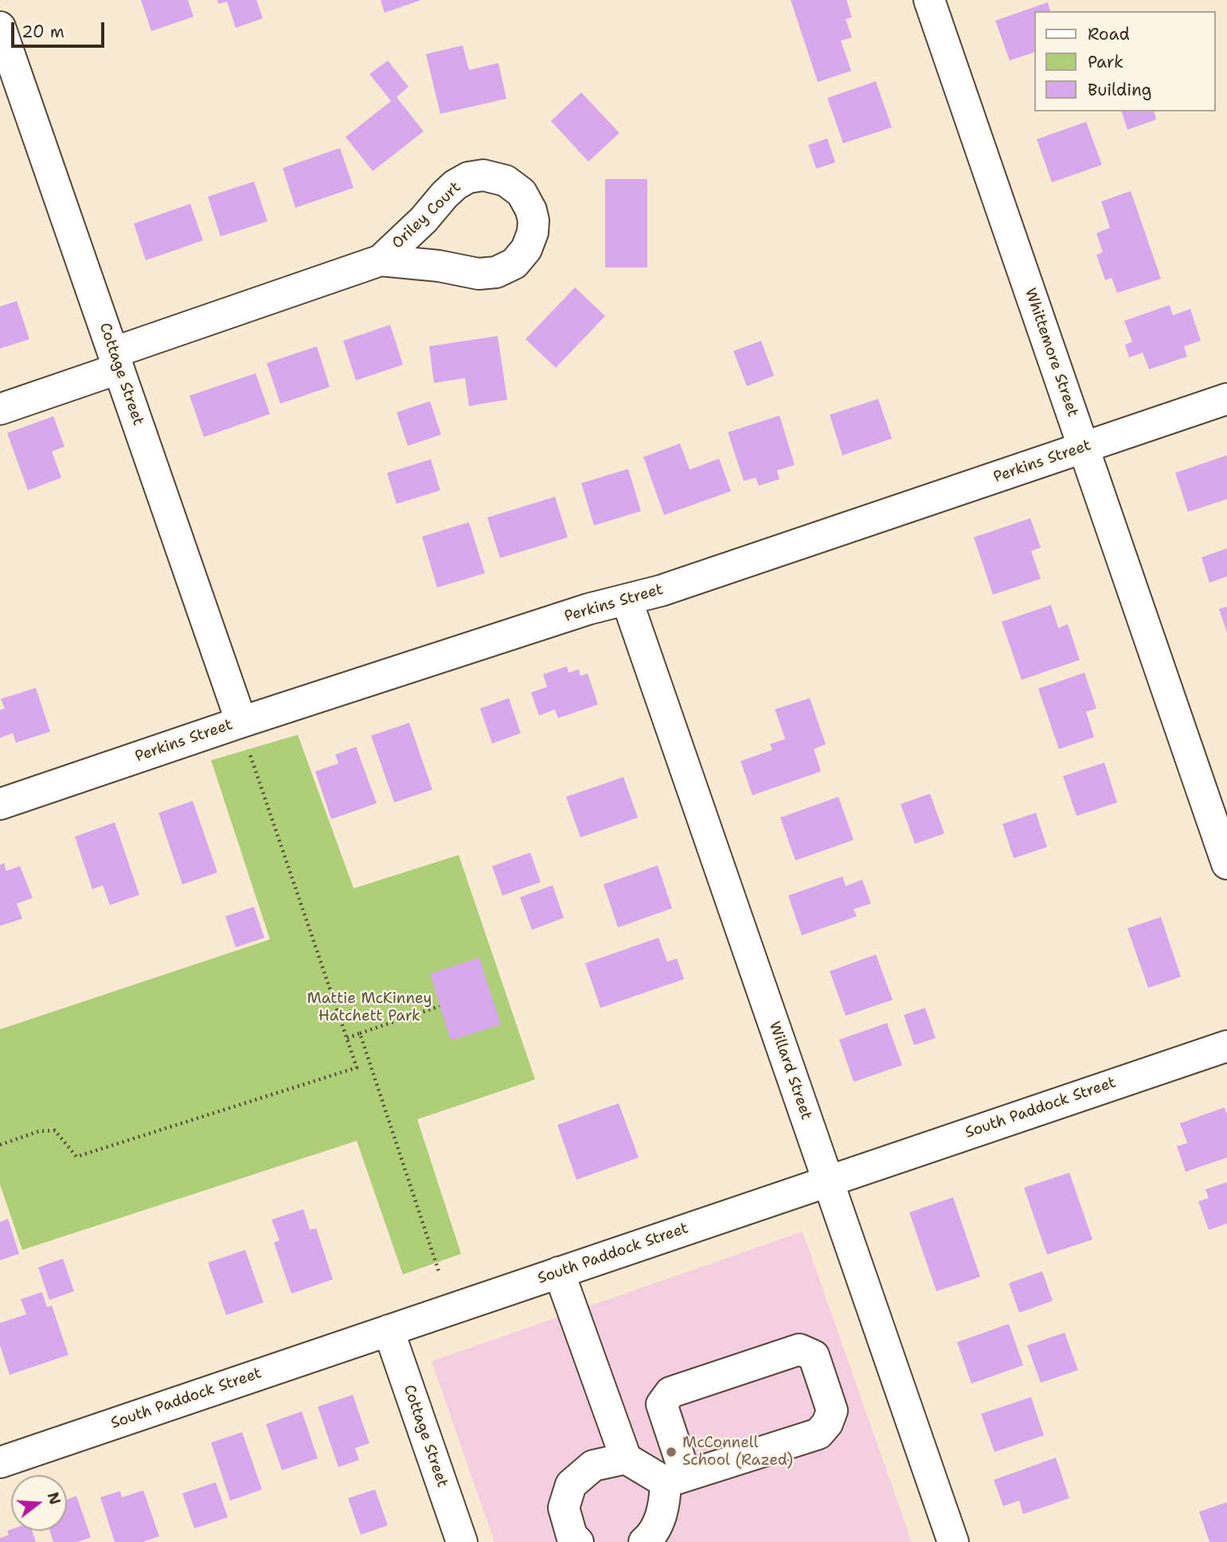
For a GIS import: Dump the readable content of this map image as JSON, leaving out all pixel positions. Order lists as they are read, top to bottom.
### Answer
{
  "streets": {
    "street": [
      "Oriley Court",
      "Whittemore Street",
      "Cottage Street",
      "Perkins Street",
      "Willard Street",
      "South Paddock Street"
    ]
  },
  "crossings": [
    ["Oriley Court", "Cottage Street"],
    ["Whittemore Street", "Perkins Street"],
    ["Cottage Street", "Perkins Street"],
    ["Cottage Street", "South Paddock Street"],
    ["Perkins Street", "Willard Street"],
    ["Willard Street", "South Paddock Street"]
  ],
  "parks": ["Mattie McKinney Hatchett Park"],
  "places": ["McConnell School (Razed)"],
  "legend": ["Road", "Park", "Building"],
  "scale_bar": "20 m",
  "north": "right"
}
